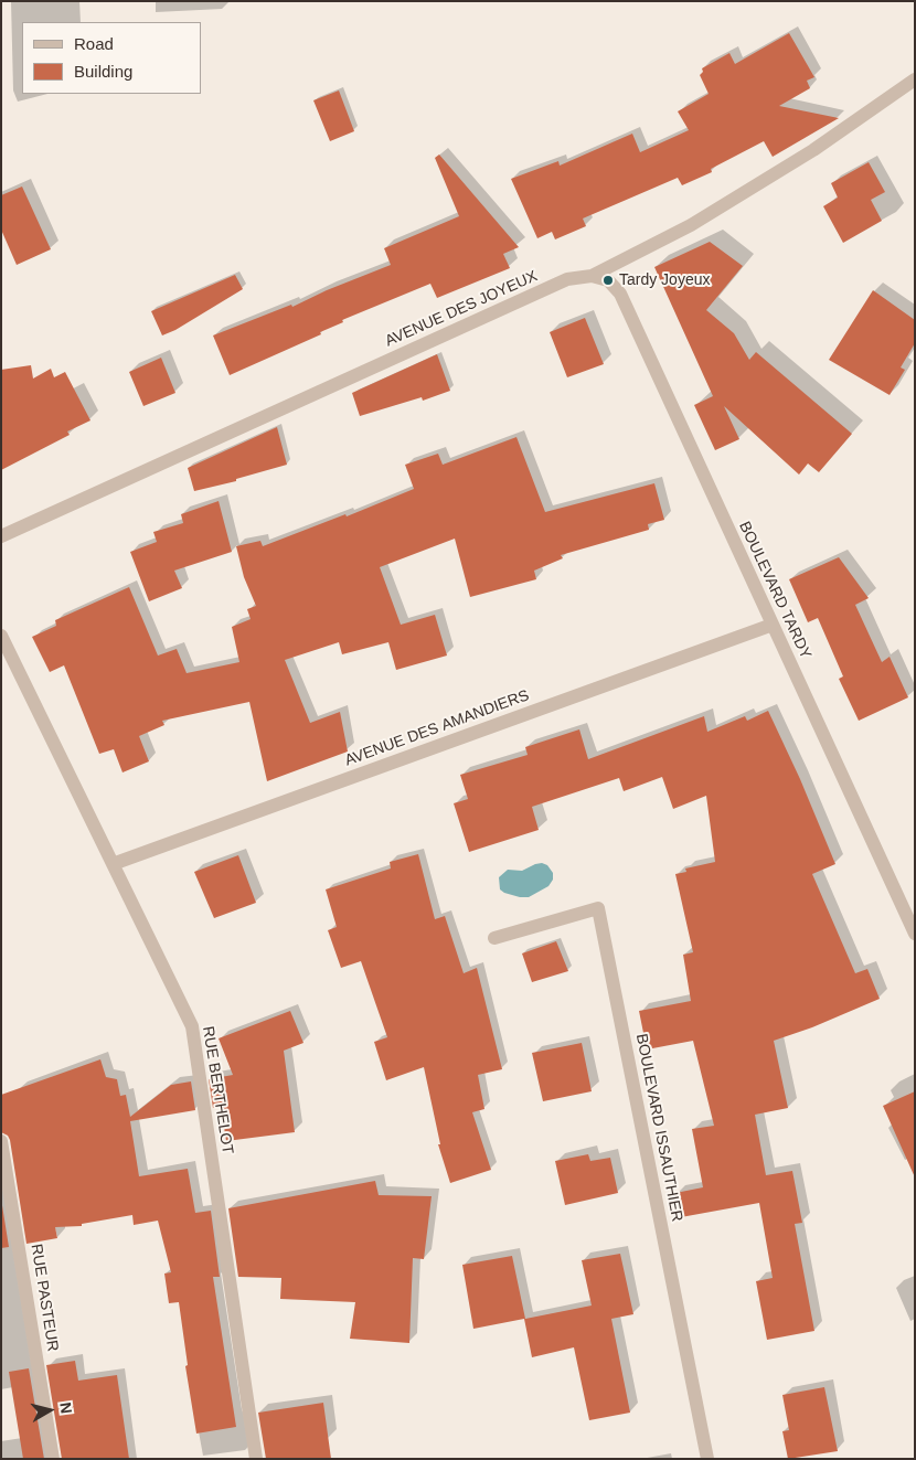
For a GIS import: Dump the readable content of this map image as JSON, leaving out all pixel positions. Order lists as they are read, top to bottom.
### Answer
{
  "streets": {
    "street": [
      "AVENUE DES JOYEUX",
      "BOULEVARD TARDY",
      "AVENUE DES AMANDIERS",
      "RUE BERTHELOT",
      "BOULEVARD ISSAUTHIER",
      "RUE PASTEUR"
    ]
  },
  "crossings": [
    ["AVENUE DES JOYEUX", "BOULEVARD TARDY"],
    ["BOULEVARD TARDY", "AVENUE DES AMANDIERS"],
    ["AVENUE DES AMANDIERS", "RUE BERTHELOT"]
  ],
  "places": ["Tardy Joyeux"],
  "legend": ["Road", "Building"],
  "north": "right"
}
